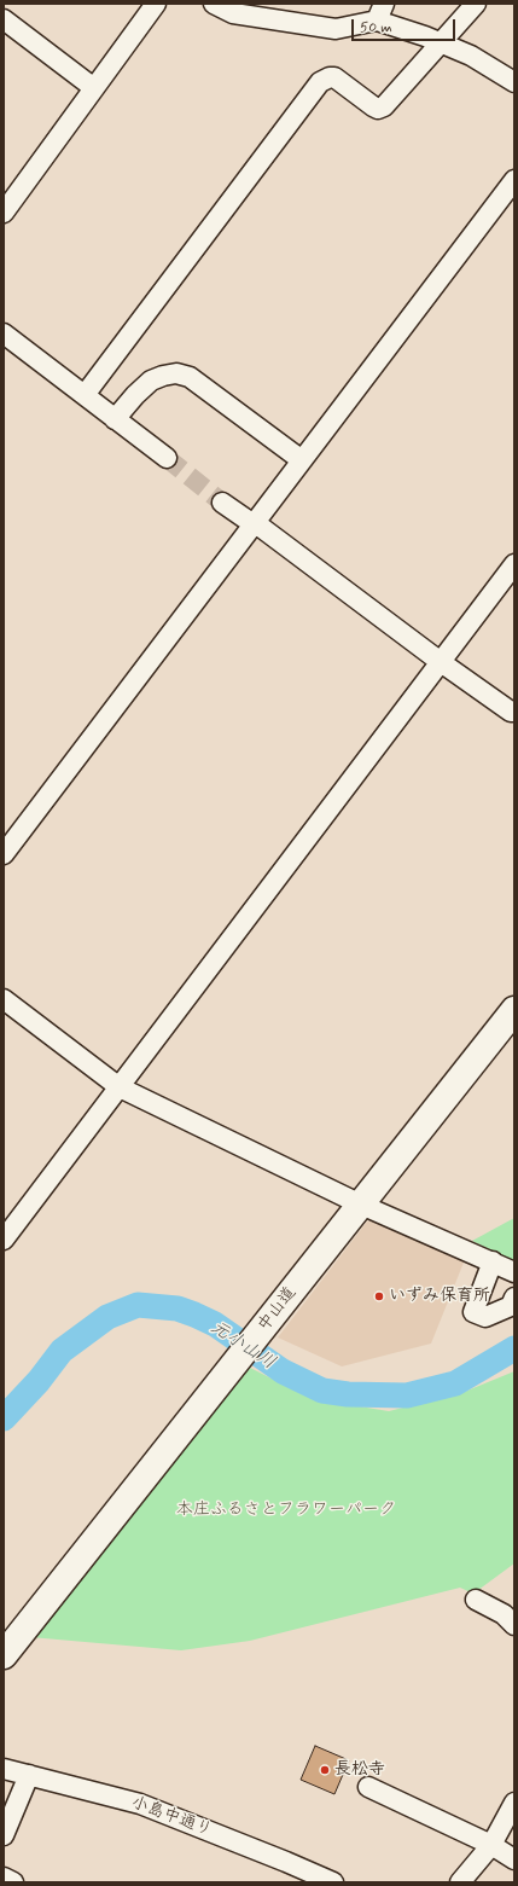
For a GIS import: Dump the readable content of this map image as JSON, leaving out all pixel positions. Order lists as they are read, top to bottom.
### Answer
{
  "streets": {
    "highway": ["中山道"],
    "street": ["小島中通り"]
  },
  "water": ["元小山川"],
  "parks": ["本庄ふるさとフラワーパーク"],
  "places": ["いずみ保育所", "長松寺"],
  "scale_bar": "50 m"
}
